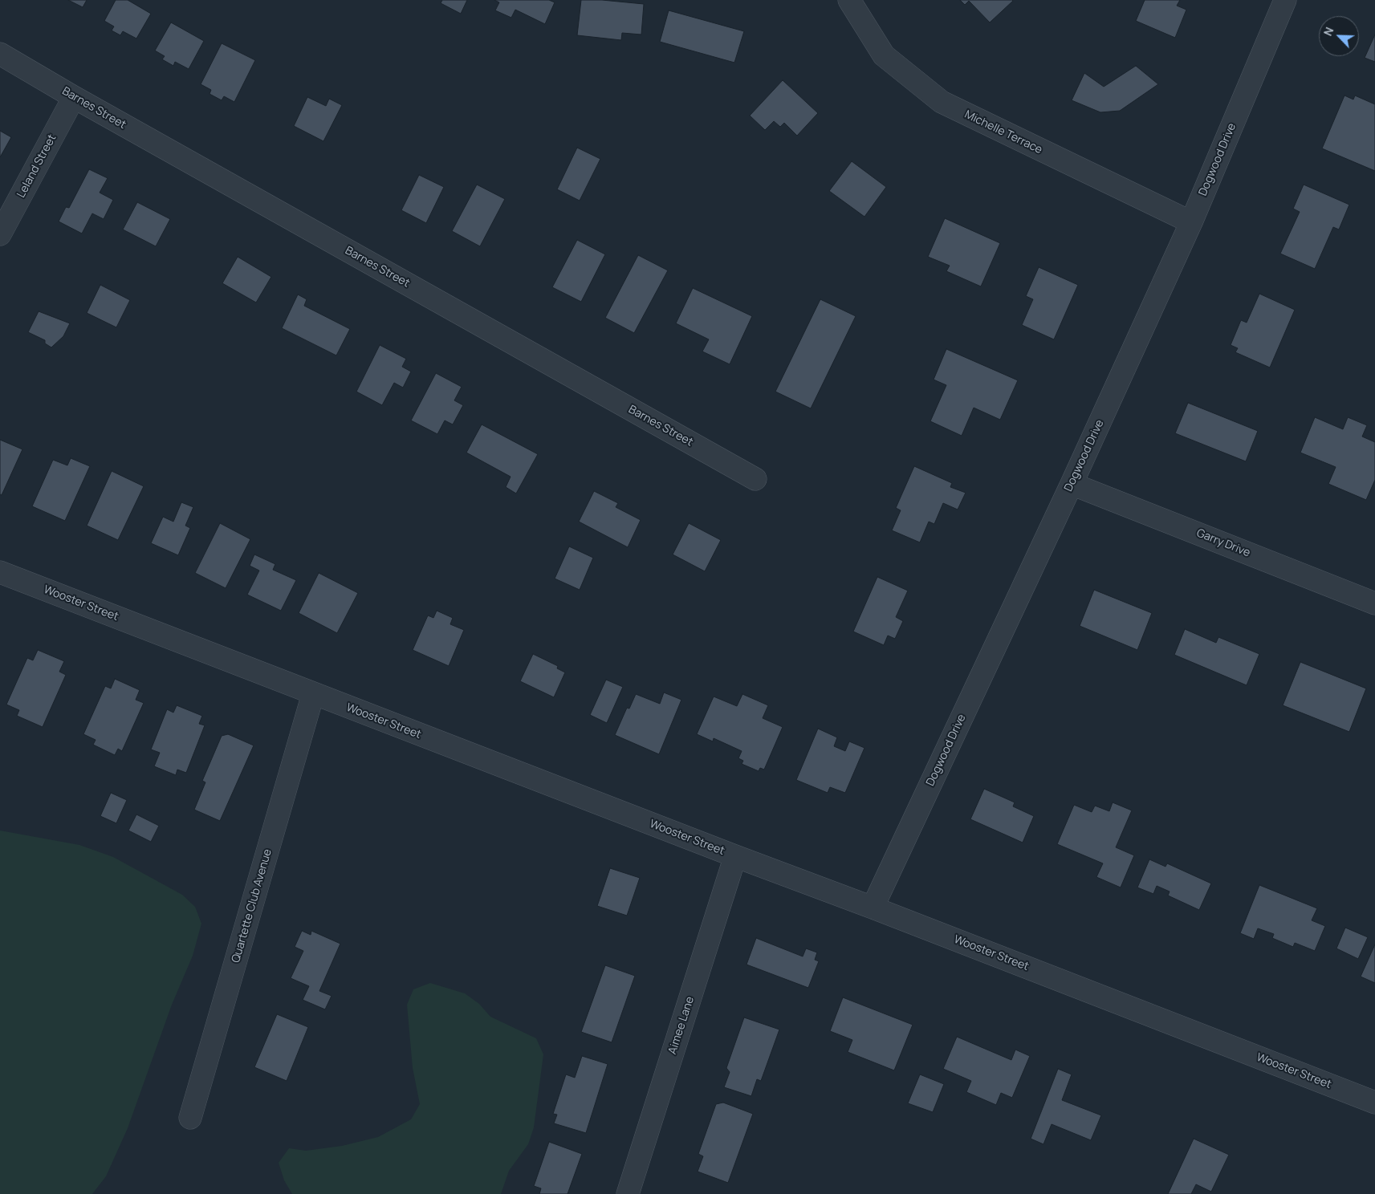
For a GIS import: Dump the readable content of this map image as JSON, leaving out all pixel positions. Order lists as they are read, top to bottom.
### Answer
{
  "streets": {
    "street": [
      "Barnes Street",
      "Michelle Terrace",
      "Dogwood Drive",
      "Leland Street",
      "Garry Drive",
      "Wooster Street",
      "Quartette Club Avenue",
      "Aimee Lane"
    ]
  },
  "crossings": [
    ["Barnes Street", "Leland Street"],
    ["Michelle Terrace", "Dogwood Drive"],
    ["Dogwood Drive", "Garry Drive"],
    ["Dogwood Drive", "Wooster Street"],
    ["Wooster Street", "Quartette Club Avenue"],
    ["Wooster Street", "Aimee Lane"]
  ],
  "north": "top left"
}
